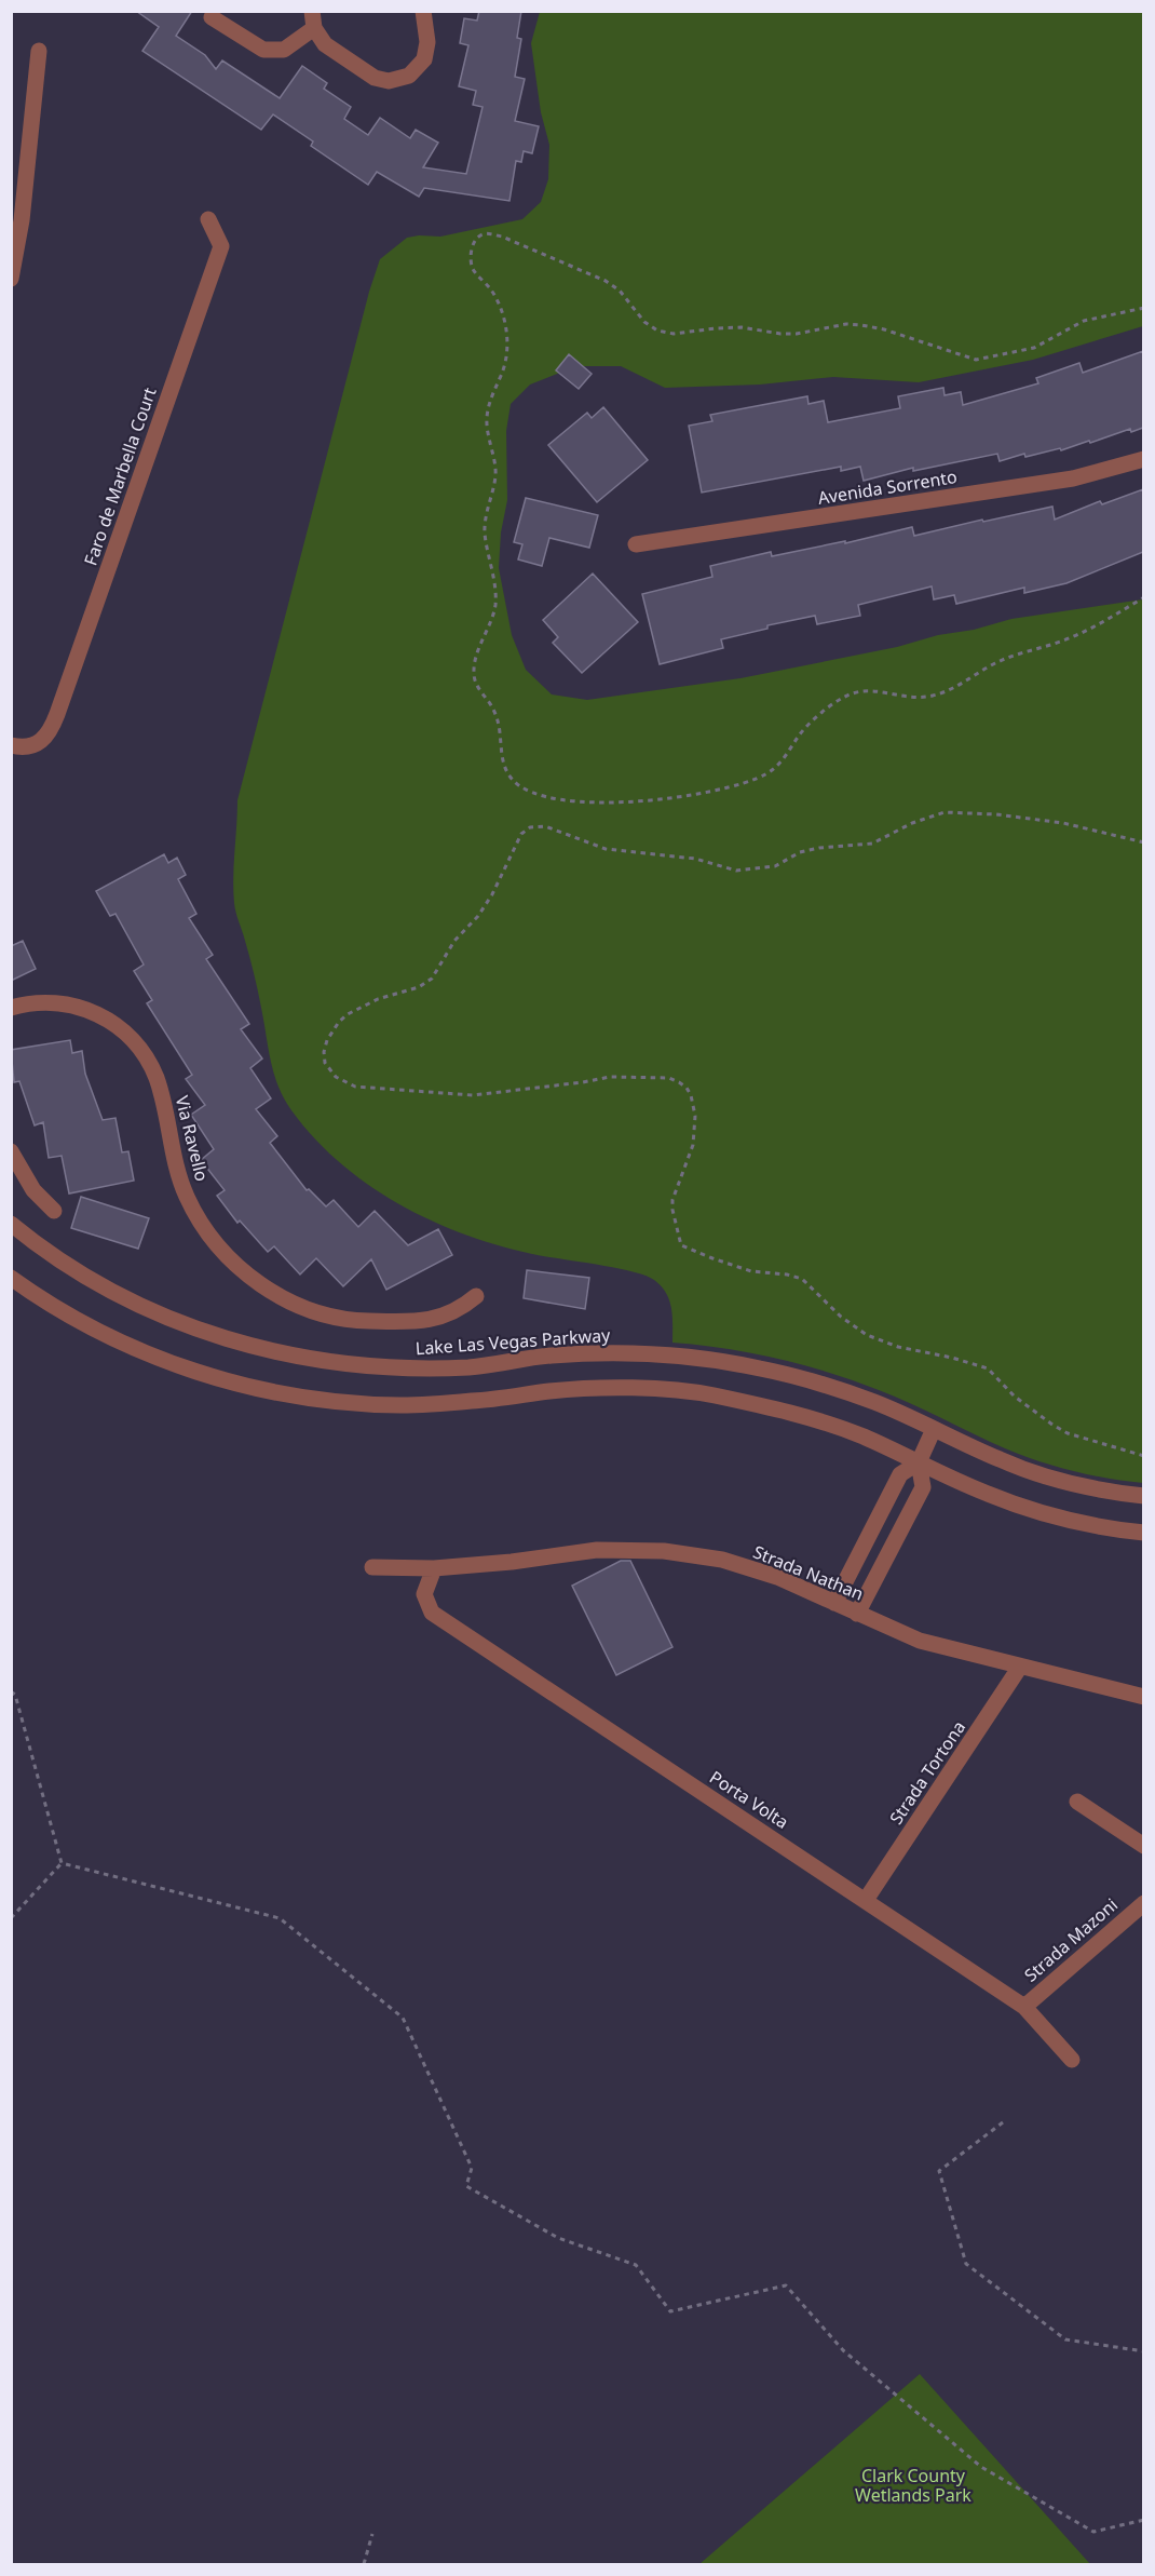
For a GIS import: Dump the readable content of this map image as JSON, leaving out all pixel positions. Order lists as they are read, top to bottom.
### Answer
{
  "streets": {
    "street": [
      "Faro de Marbella Court",
      "Avenida Sorrento",
      "Via Ravello",
      "Lake Las Vegas Parkway",
      "Strada Nathan",
      "Strada Tortona",
      "Porta Volta",
      "Strada Mazoni"
    ]
  },
  "crossings": [
    ["Strada Nathan", "Strada Tortona"],
    ["Strada Nathan", "Porta Volta"],
    ["Strada Tortona", "Porta Volta"],
    ["Porta Volta", "Strada Mazoni"]
  ],
  "parks": ["Clark County Wetlands Park"]
}
